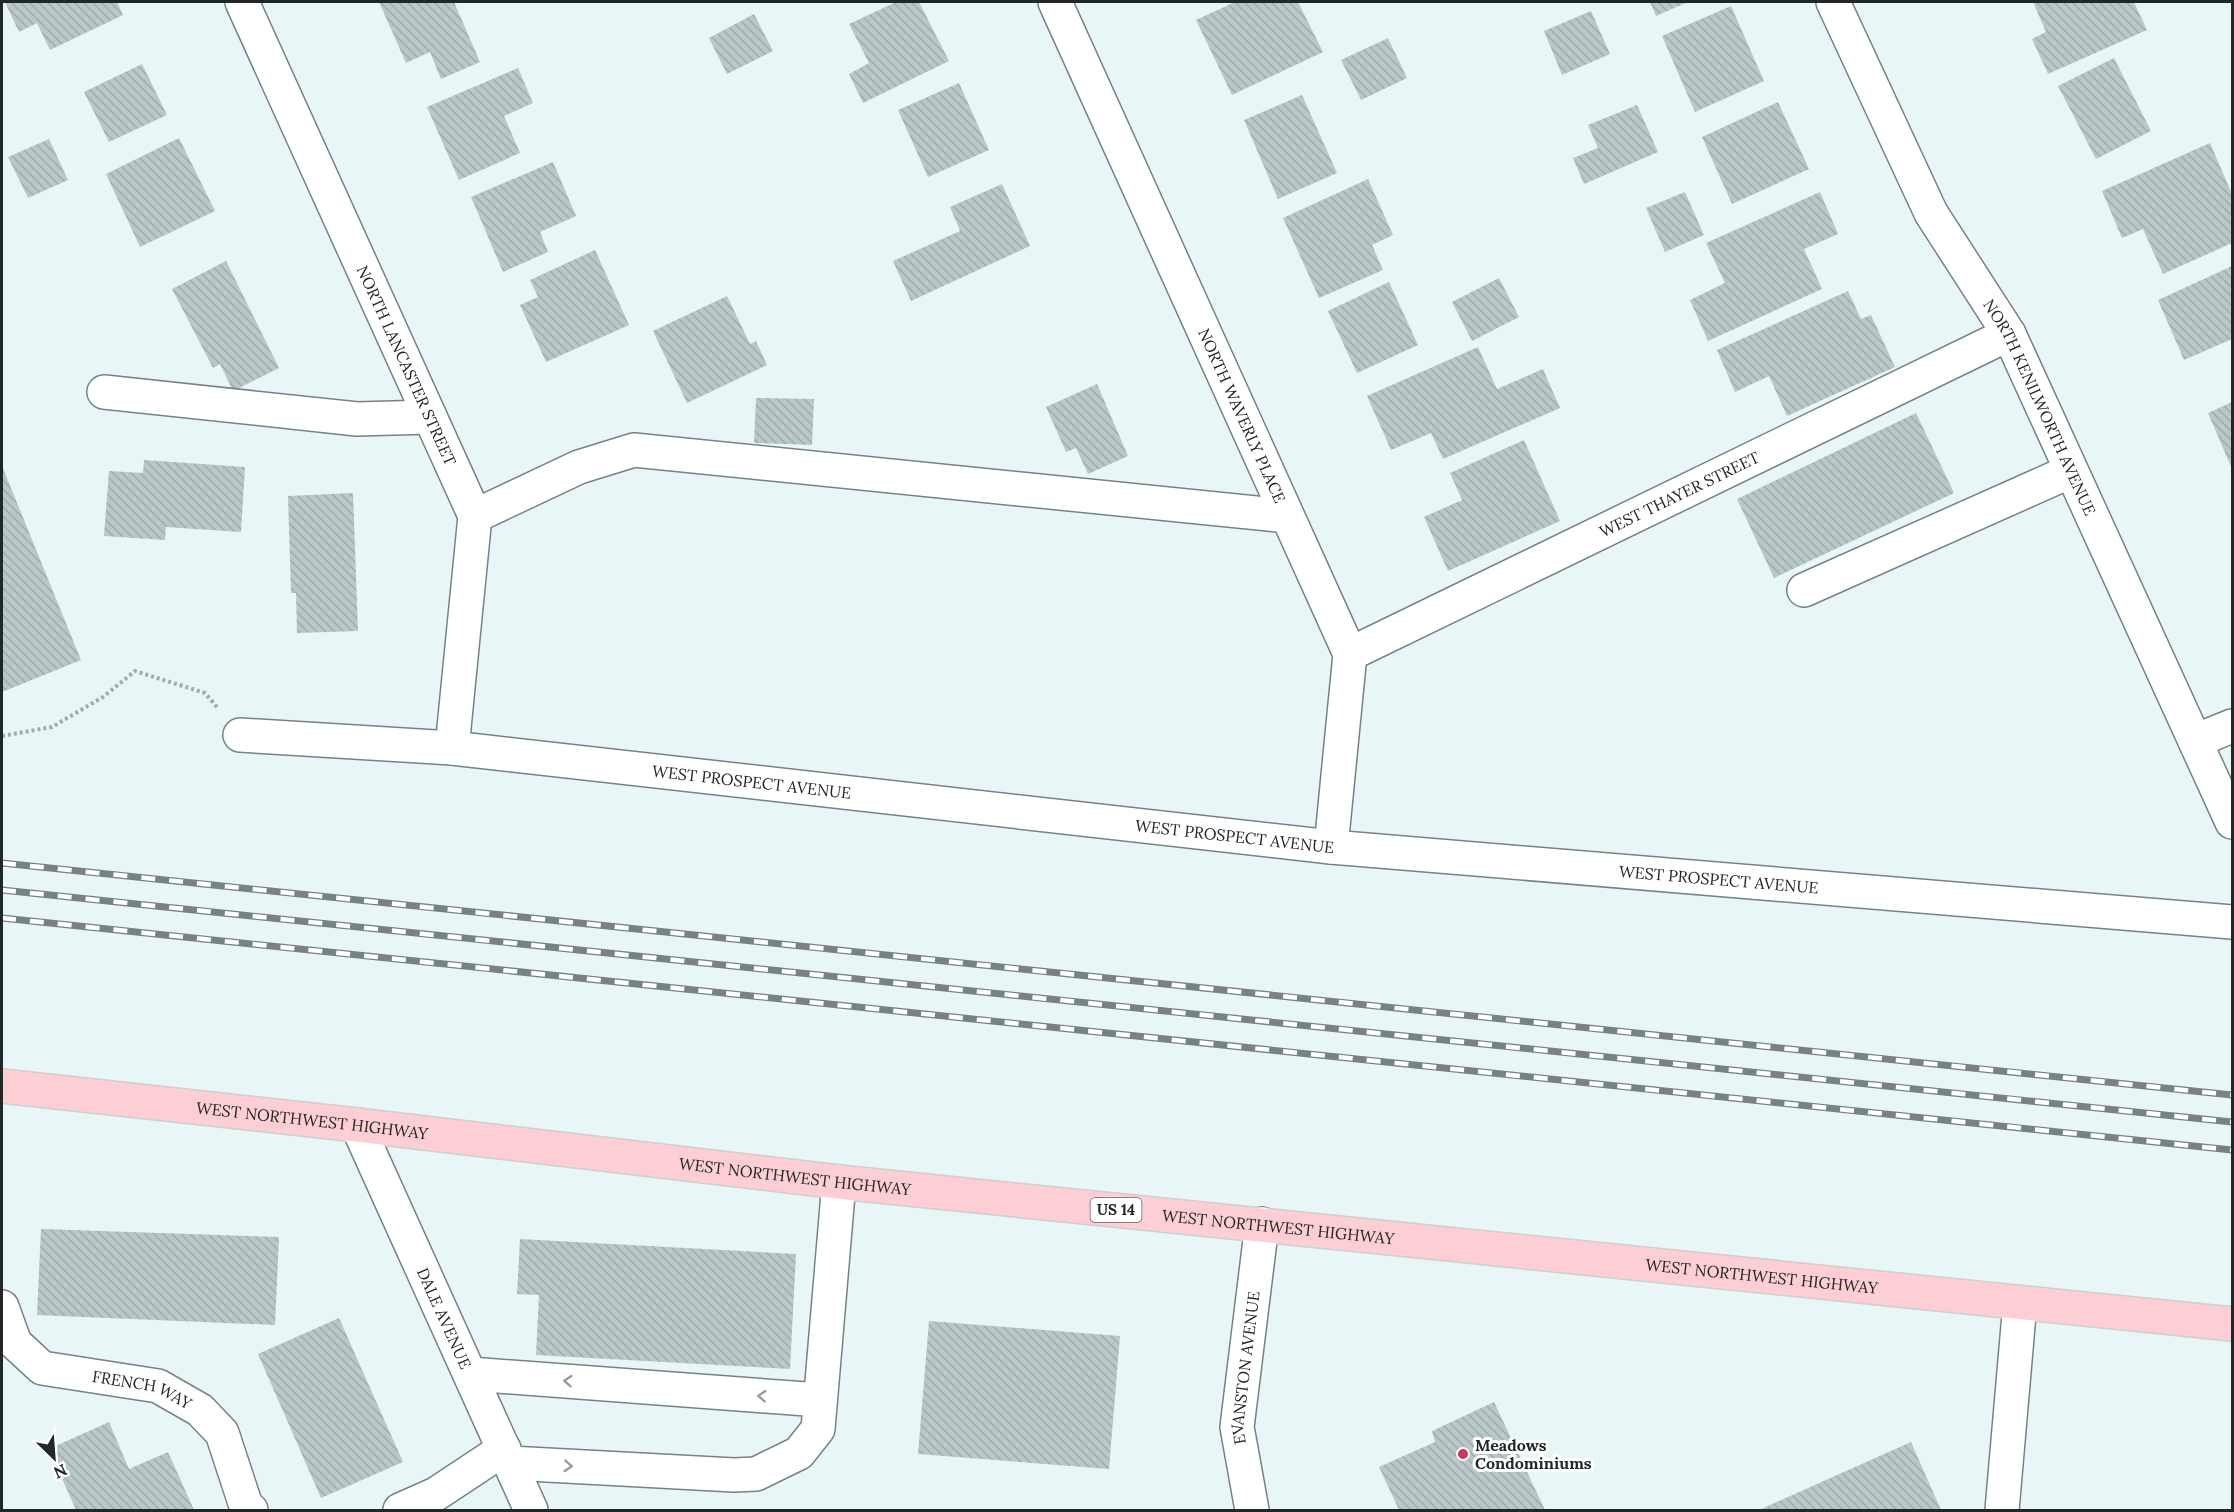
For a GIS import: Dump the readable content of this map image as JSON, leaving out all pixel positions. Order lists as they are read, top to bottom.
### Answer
{
  "streets": {
    "main road": ["WEST NORTHWEST HIGHWAY", "US 14"],
    "street": [
      "NORTH LANCASTER STREET",
      "NORTH KENILWORTH AVENUE",
      "NORTH WAVERLY PLACE",
      "WEST THAYER STREET",
      "WEST PROSPECT AVENUE",
      "DALE AVENUE",
      "EVANSTON AVENUE",
      "FRENCH WAY"
    ]
  },
  "crossings": [
    ["NORTH KENILWORTH AVENUE", "WEST THAYER STREET"],
    ["NORTH WAVERLY PLACE", "WEST THAYER STREET"],
    ["WEST NORTHWEST HIGHWAY", "DALE AVENUE"],
    ["WEST NORTHWEST HIGHWAY", "EVANSTON AVENUE"]
  ],
  "places": ["Meadows Condominiums"],
  "north": "bottom right"
}
